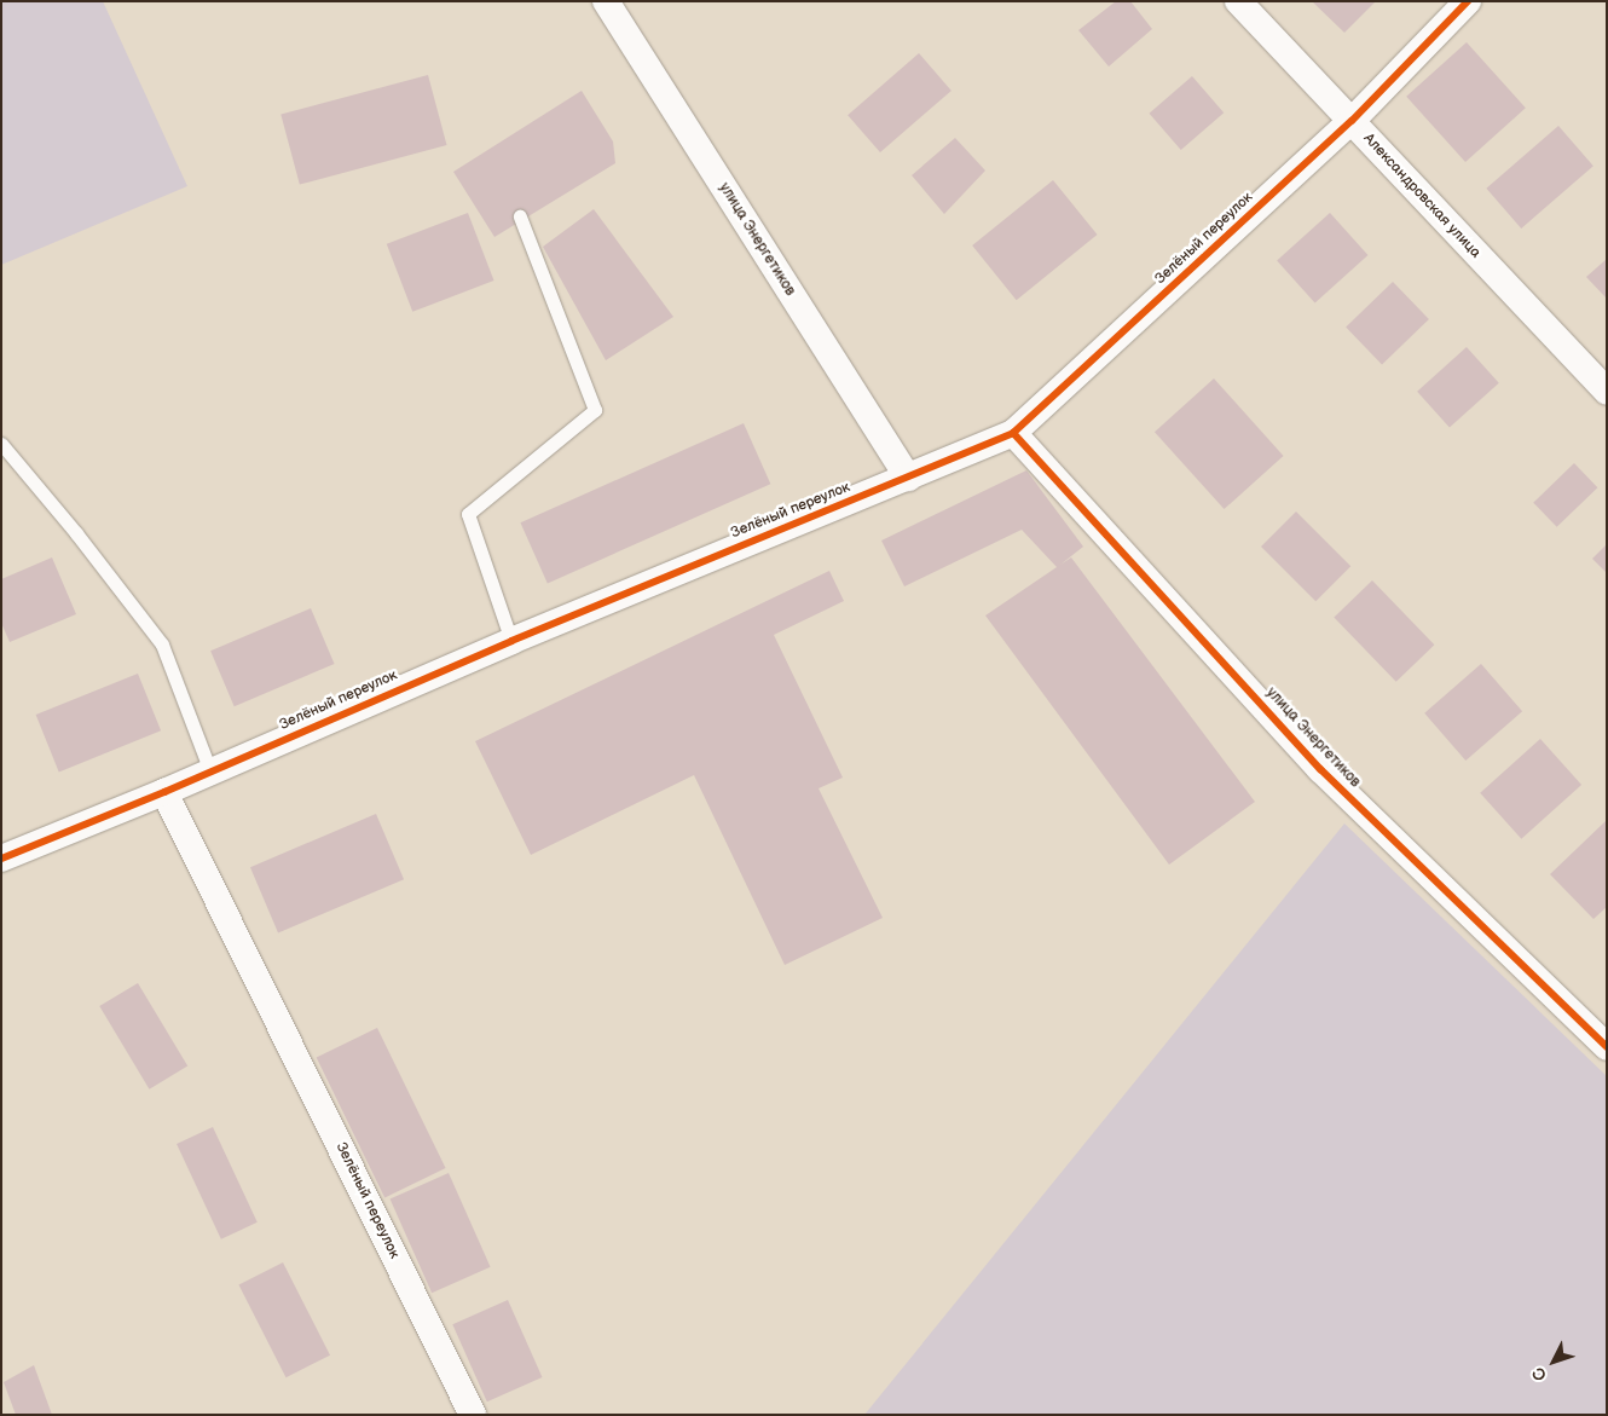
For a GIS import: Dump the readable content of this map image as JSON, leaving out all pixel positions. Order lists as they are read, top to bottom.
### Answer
{
  "streets": {
    "street": ["Александровская улица", "Зелёный переулок", "улица Энергетиков"]
  },
  "crossings": [
    ["Александровская улица", "Зелёный переулок"],
    ["Зелёный переулок", "улица Энергетиков"]
  ],
  "north": "bottom left"
}
